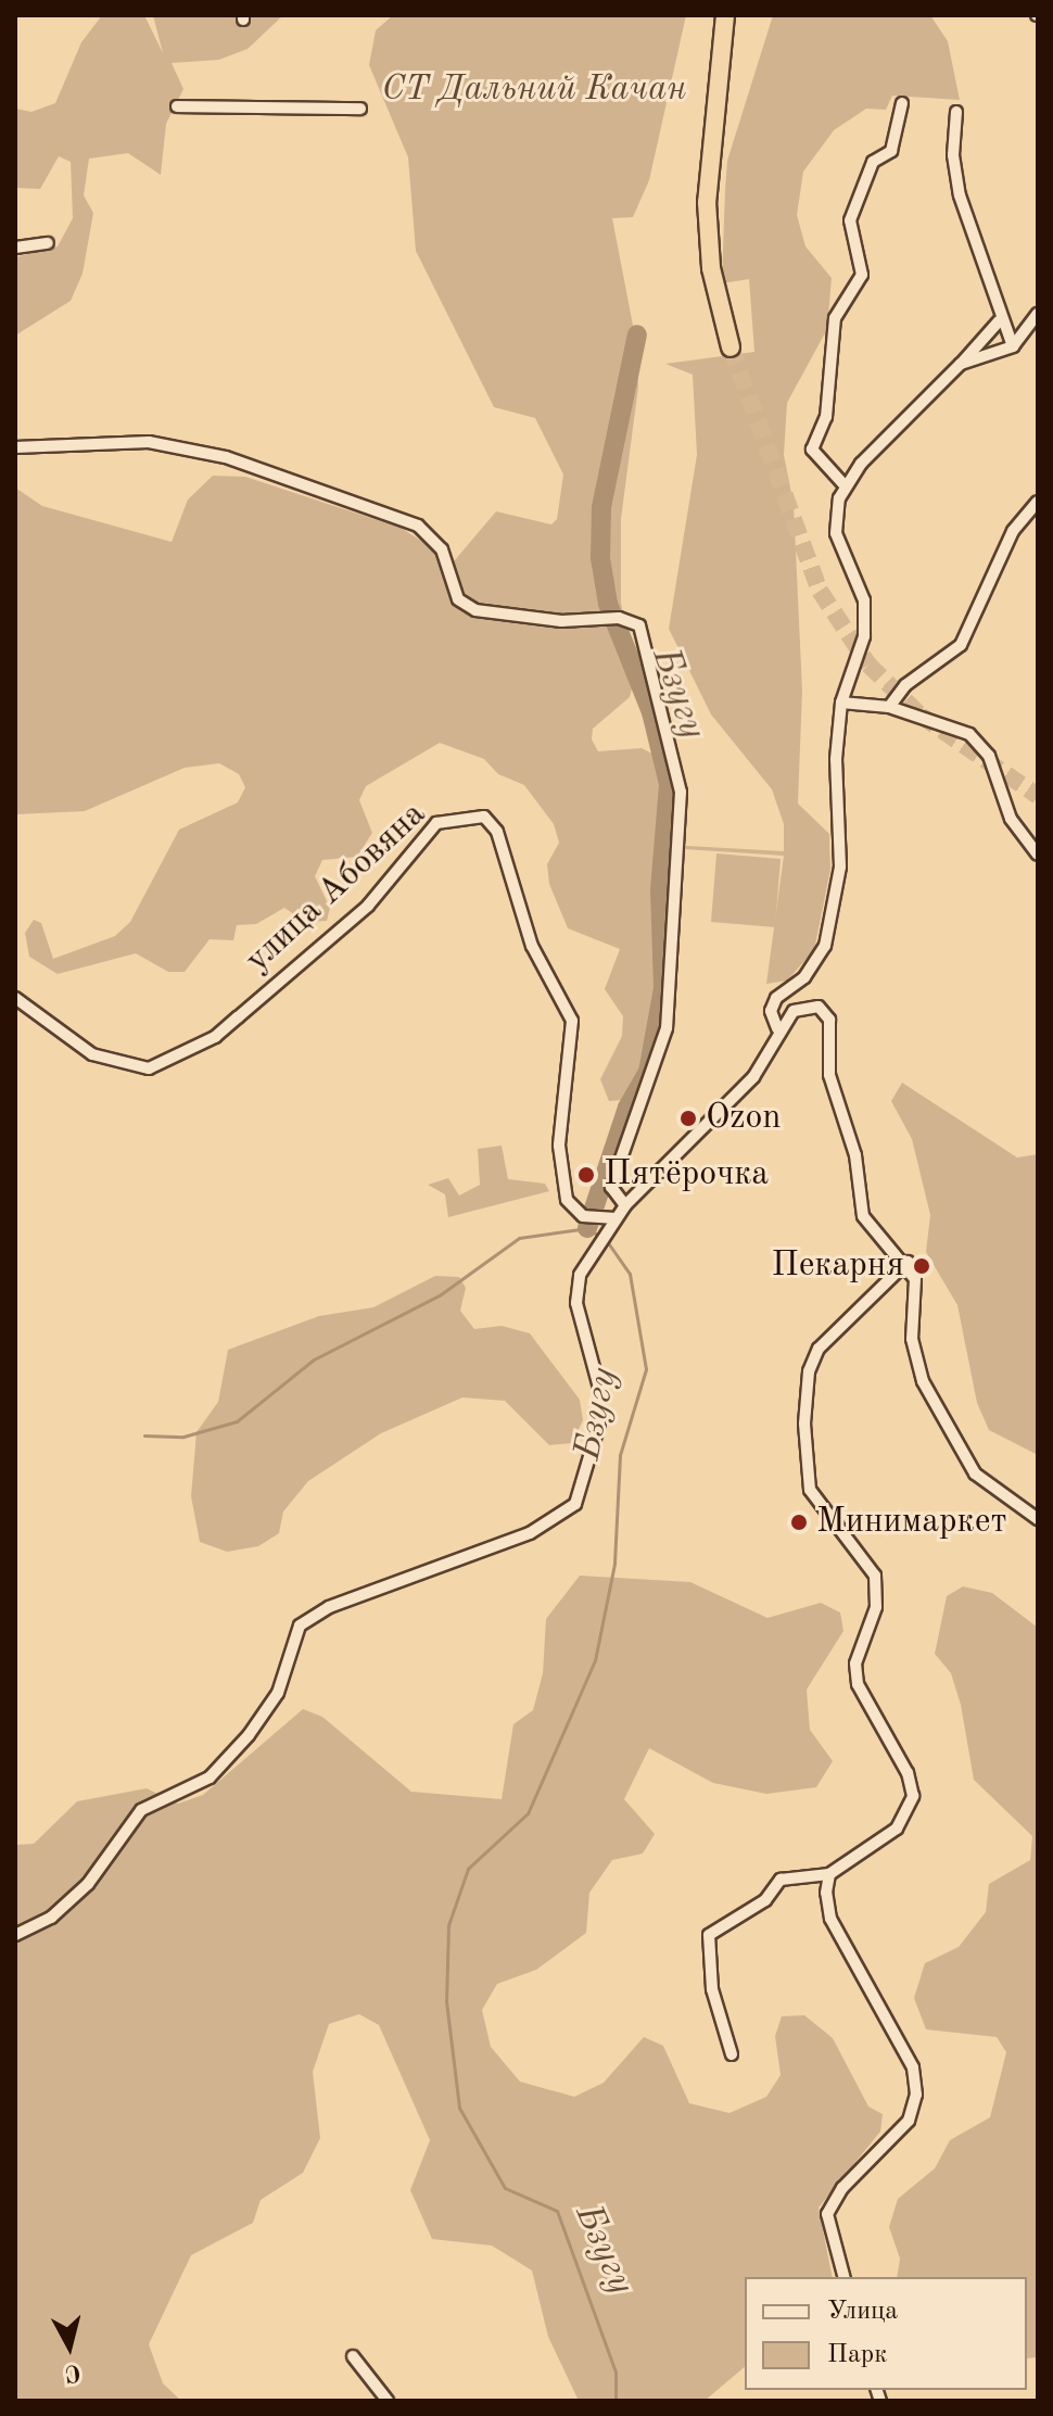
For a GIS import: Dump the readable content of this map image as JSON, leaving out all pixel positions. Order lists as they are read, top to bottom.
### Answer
{
  "streets": {
    "street": ["улица Абовяна"]
  },
  "water": ["Бзугу"],
  "parks": ["СТ Дальний Качан"],
  "places": [
    "Ozon",
    "Пятёрочка",
    "Пекарня",
    "Минимаркет"
  ],
  "legend": ["Улица", "Парк"],
  "north": "bottom"
}
